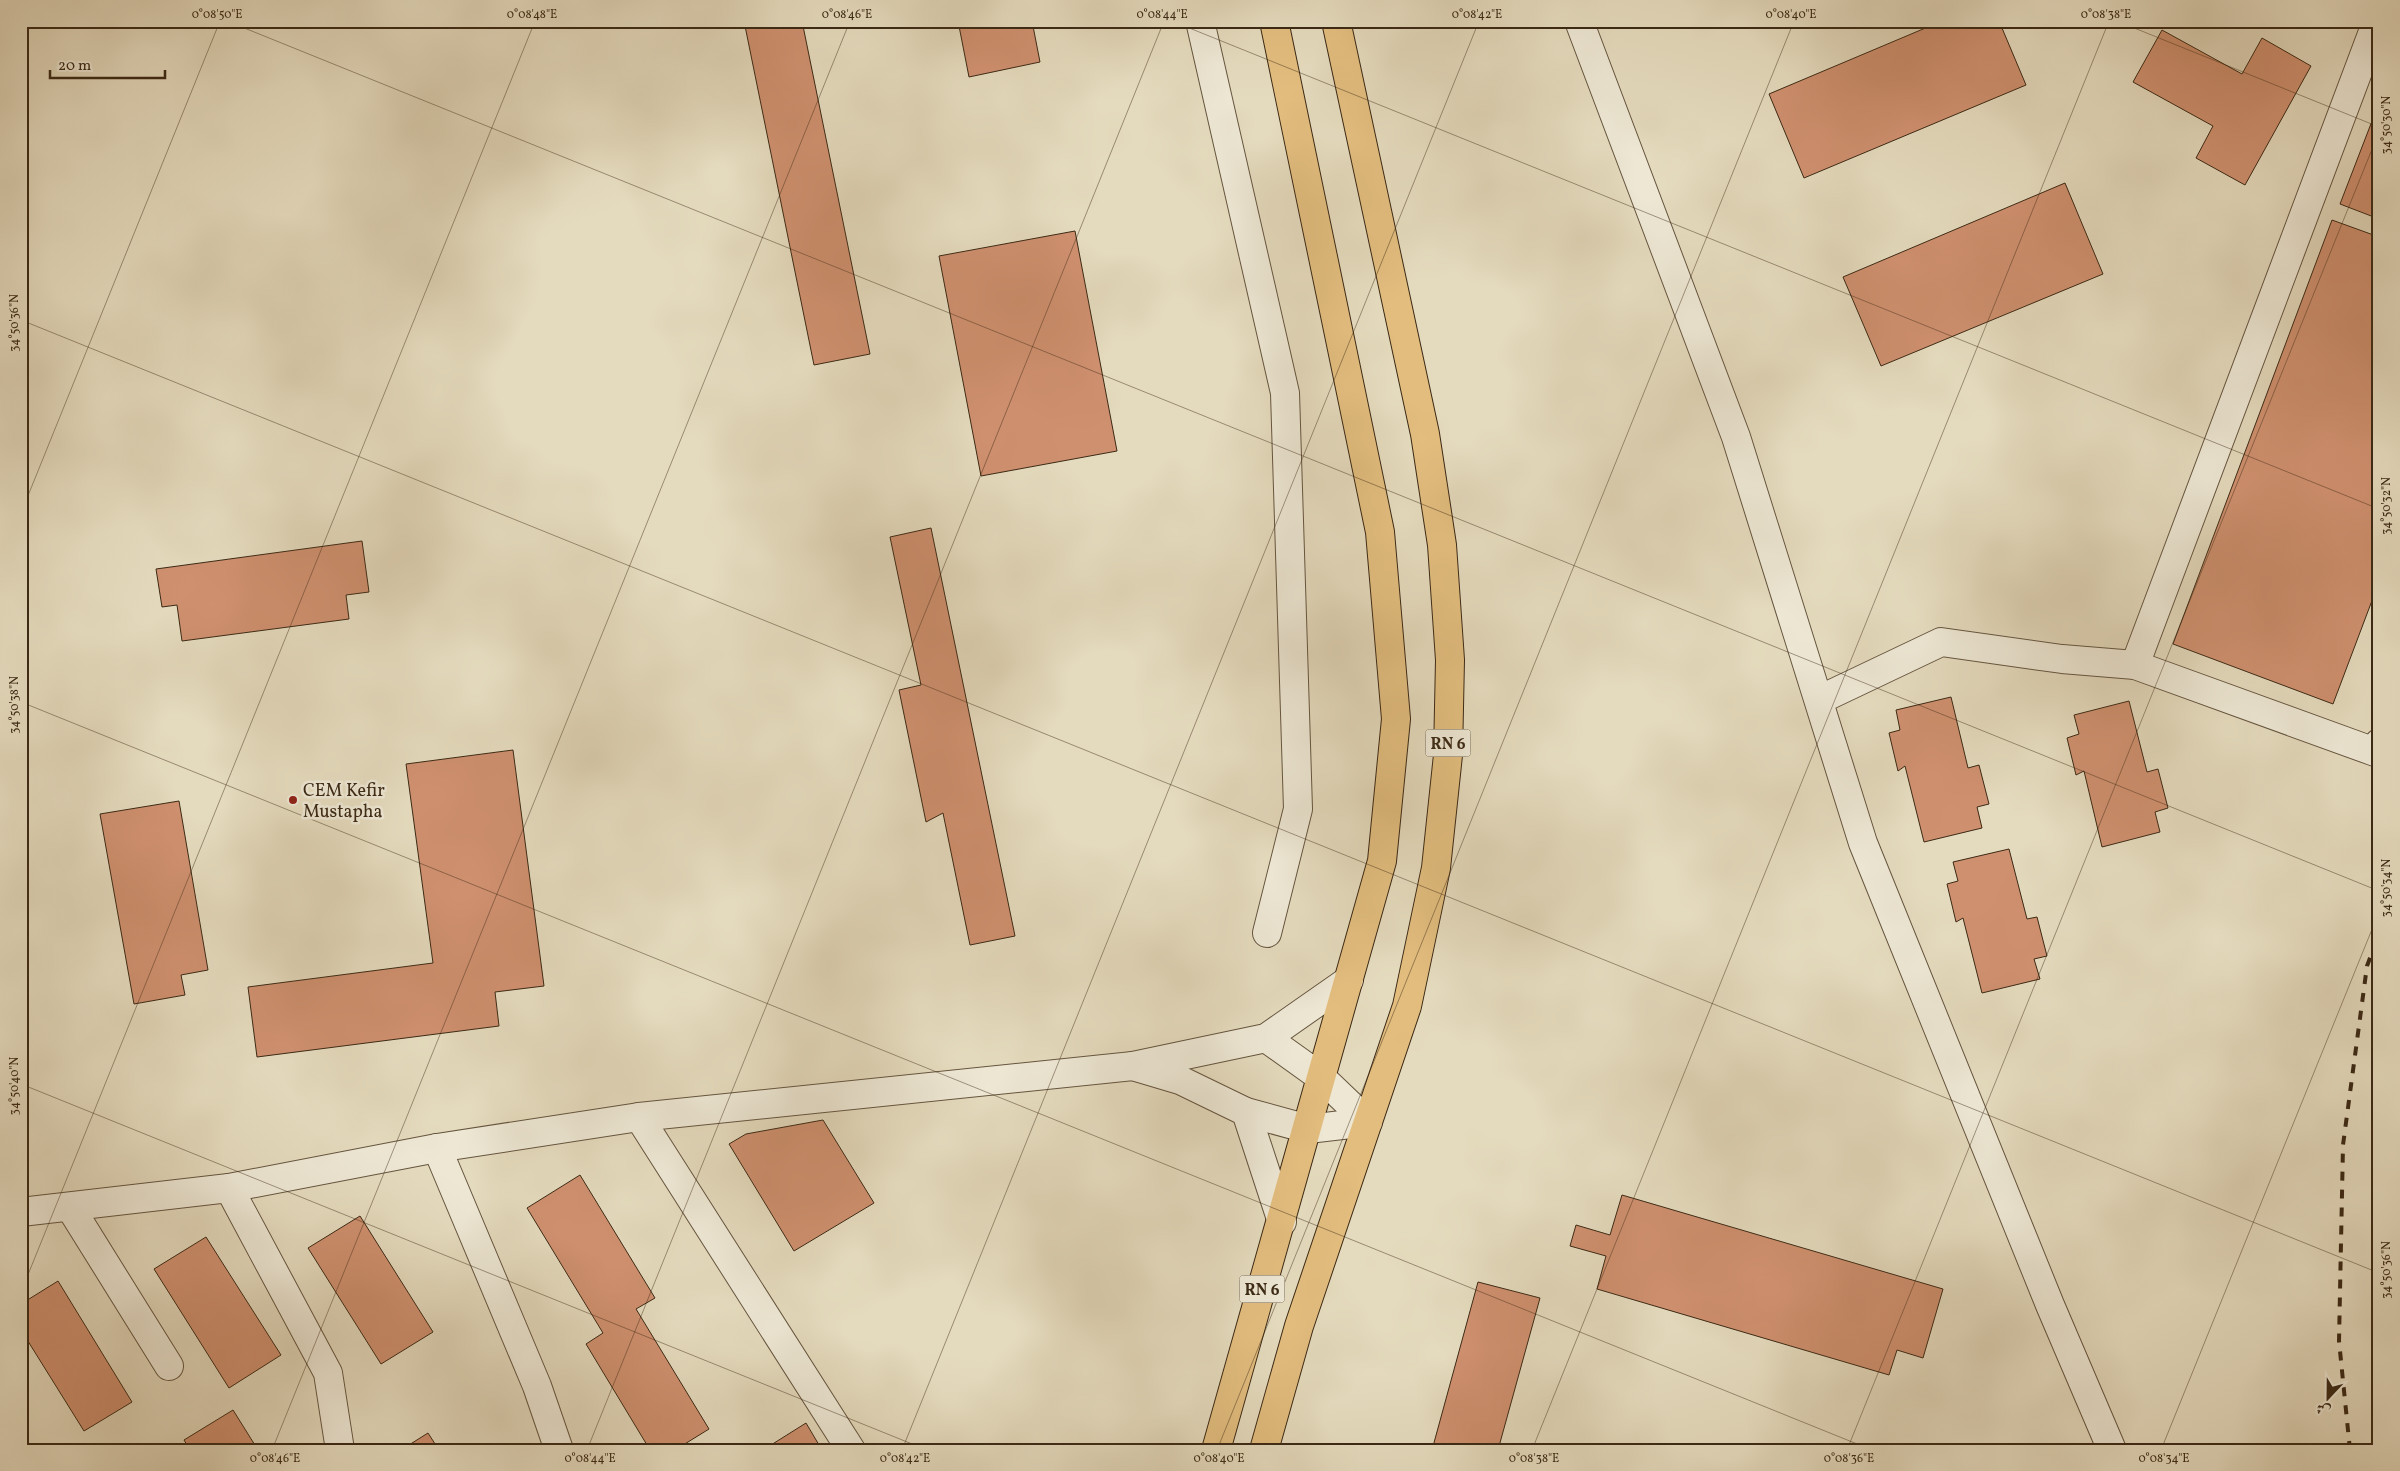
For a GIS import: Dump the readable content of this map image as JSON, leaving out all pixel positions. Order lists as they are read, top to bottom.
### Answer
{
  "streets": {
    "main road": ["RN 6"]
  },
  "places": ["CEM Kefir Mustapha"],
  "scale_bar": "20 m",
  "north": "bottom",
  "coordinates": [
    "0°08'50\"E",
    "0°08'48\"E",
    "0°08'46\"E",
    "0°08'44\"E",
    "0°08'42\"E",
    "0°08'40\"E",
    "0°08'38\"E",
    "34°50'30\"N",
    "34°50'36\"N",
    "34°50'32\"N",
    "34°50'38\"N",
    "34°50'34\"N",
    "34°50'40\"N",
    "0°08'36\"E",
    "0°08'34\"E"
  ]
}
